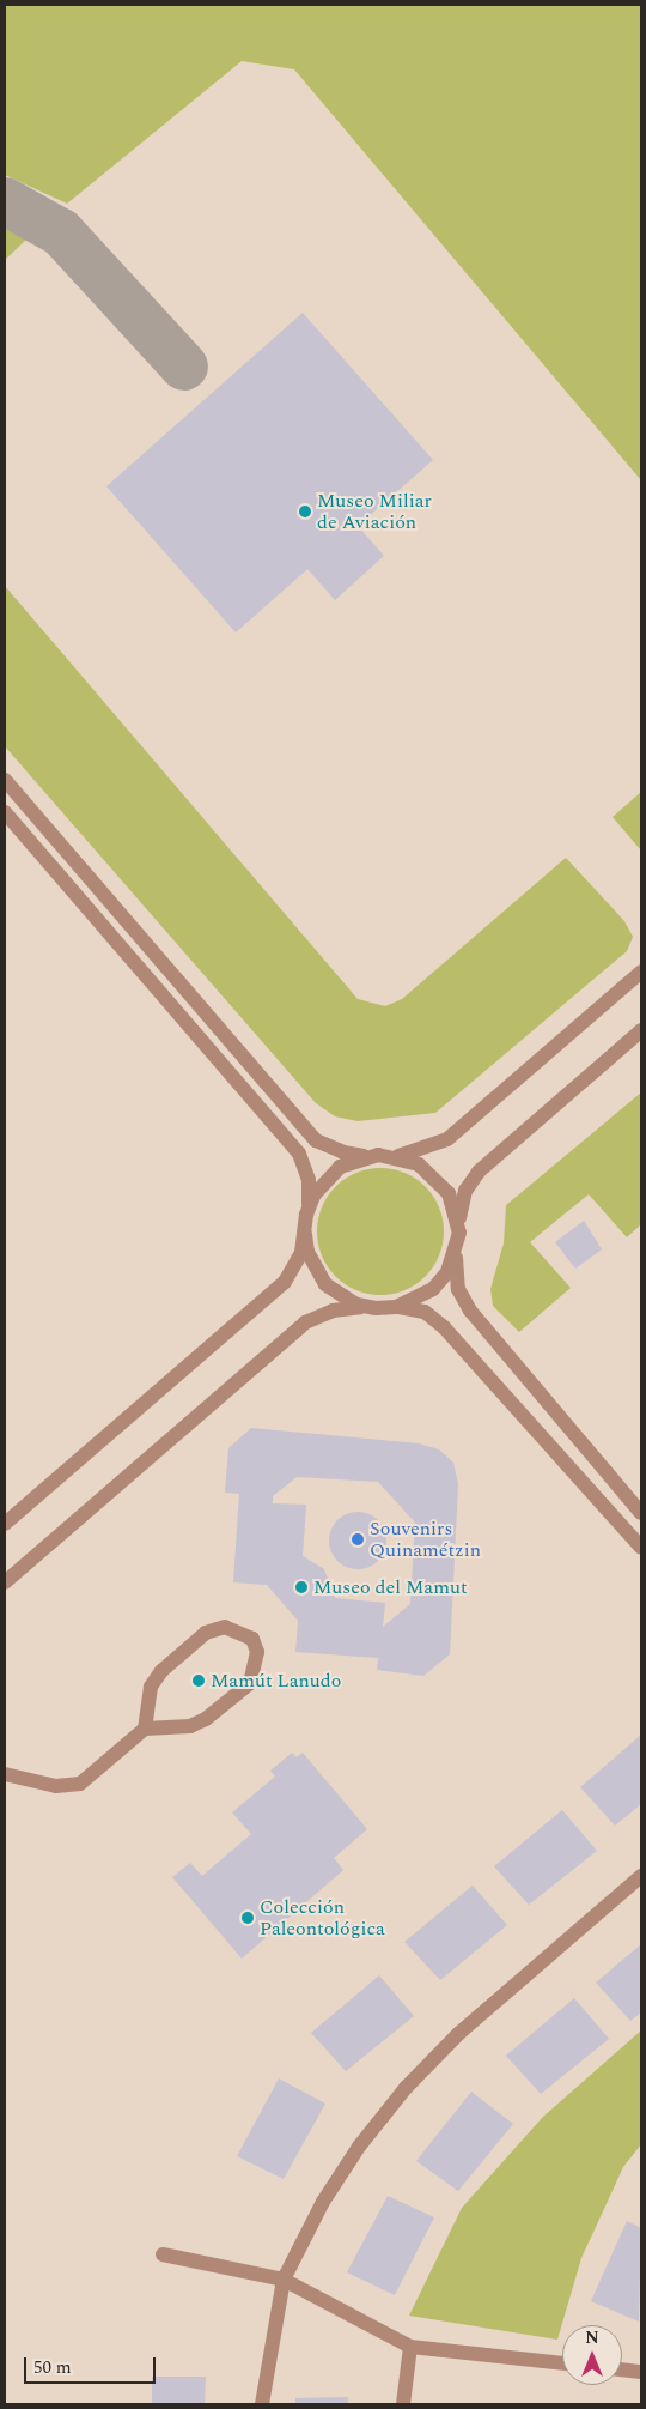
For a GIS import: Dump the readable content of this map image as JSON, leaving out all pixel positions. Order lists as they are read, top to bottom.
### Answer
{
  "places": [
    "Museo Miliar de Aviación",
    "Souvenirs Quinamétzin",
    "Museo del Mamut",
    "Mamút Lanudo",
    "Colección Paleontológica"
  ],
  "scale_bar": "50 m",
  "north": "top"
}
